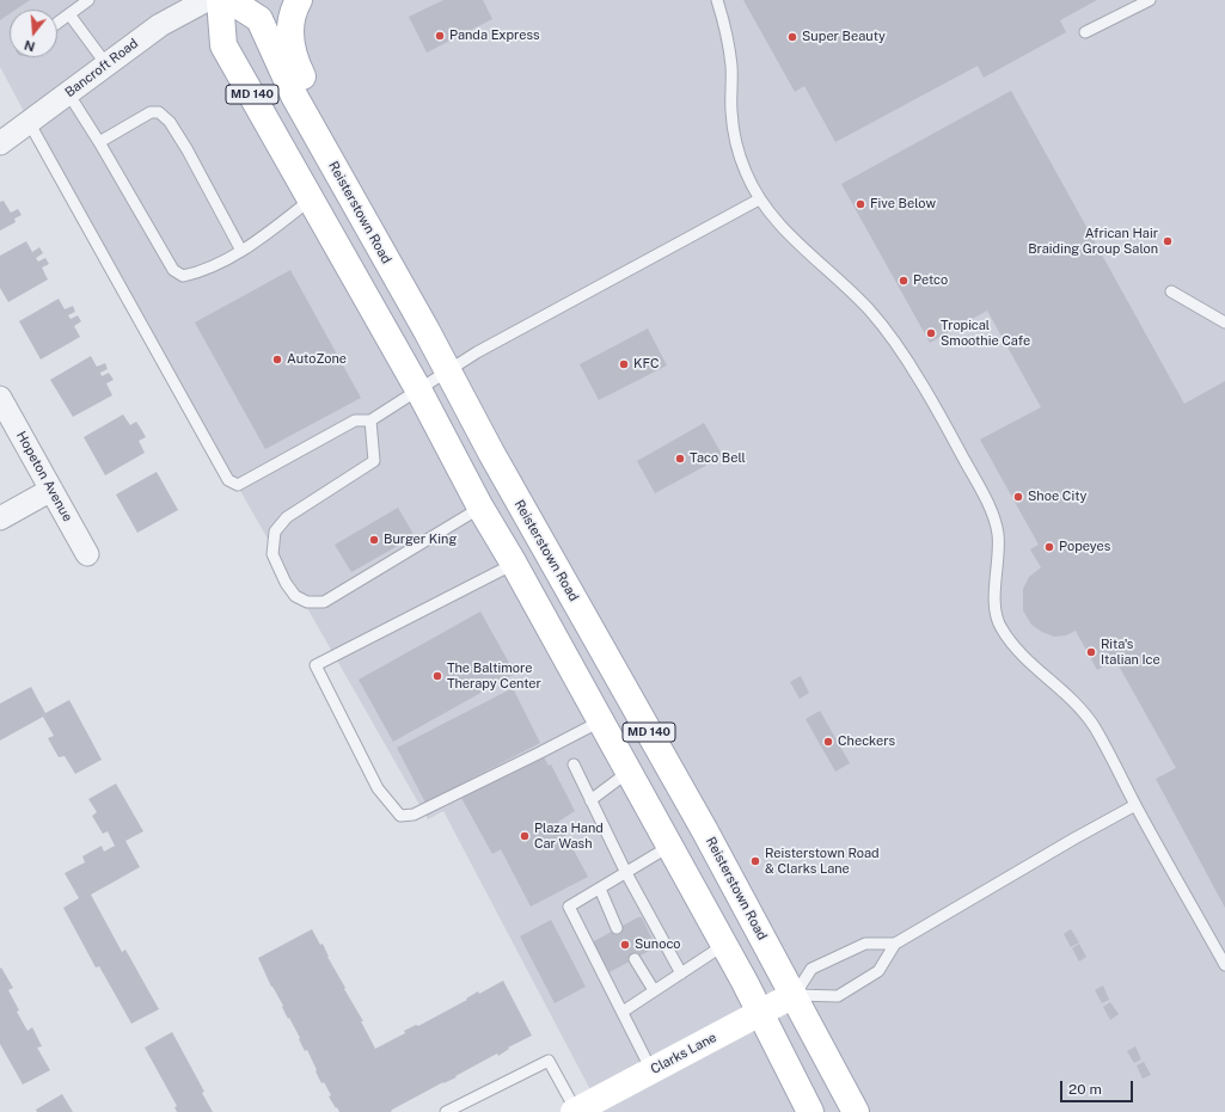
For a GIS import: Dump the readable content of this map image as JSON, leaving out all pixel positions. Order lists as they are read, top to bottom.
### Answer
{
  "streets": {
    "main road": ["MD 140", "Reisterstown Road", "Clarks Lane"],
    "street": ["Bancroft Road", "Hopeton Avenue"]
  },
  "crossings": [
    ["MD 140", "Clarks Lane"],
    ["Reisterstown Road", "Clarks Lane"]
  ],
  "places": [
    "Panda Express",
    "Super Beauty",
    "Five Below",
    "African Hair Braiding Group Salon",
    "Petco",
    "Tropical Smoothie Cafe",
    "AutoZone",
    "KFC",
    "Taco Bell",
    "Shoe City",
    "Burger King",
    "Popeyes",
    "Rita's Italian Ice",
    "The Baltimore Therapy Center",
    "Checkers",
    "Plaza Hand Car Wash",
    "Reisterstown Road & Clarks Lane",
    "Sunoco"
  ],
  "scale_bar": "20 m",
  "north": "bottom"
}
